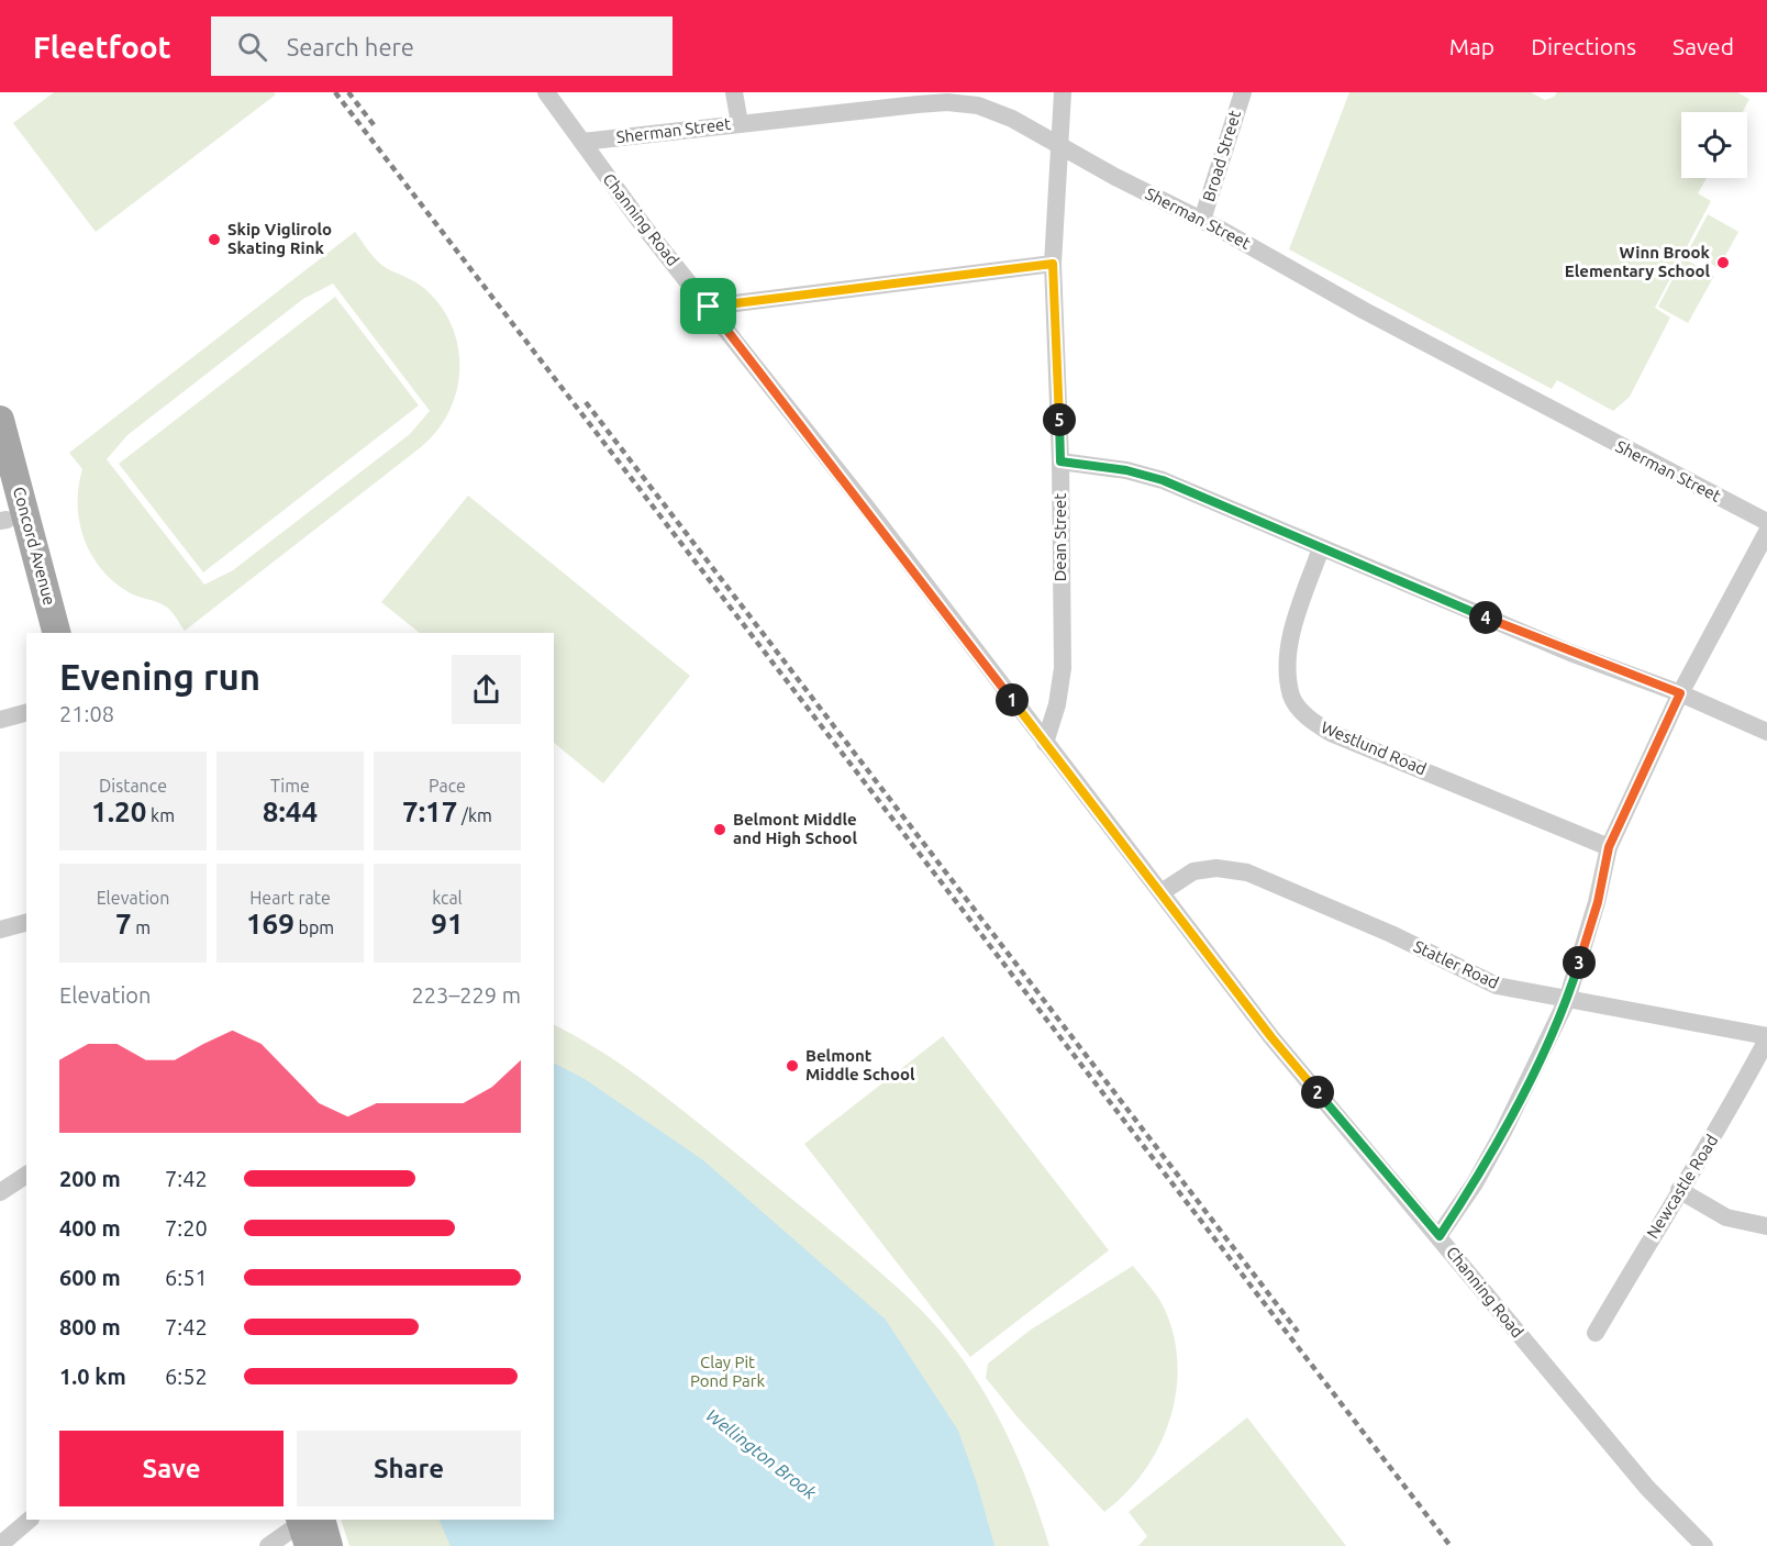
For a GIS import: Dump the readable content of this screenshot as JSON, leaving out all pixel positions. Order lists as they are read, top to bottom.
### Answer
{
  "streets": {
    "main road": ["Concord Avenue"],
    "street": [
      "Sherman Street",
      "Broad Street",
      "Channing Road",
      "Dean Street",
      "Westlund Road",
      "Statler Road",
      "Newcastle Road"
    ]
  },
  "crossings": [
    ["Sherman Street", "Broad Street"],
    ["Sherman Street", "Channing Road"],
    ["Sherman Street", "Dean Street"],
    ["Channing Road", "Dean Street"],
    ["Channing Road", "Statler Road"],
    ["Statler Road", "Newcastle Road"]
  ],
  "water": ["Wellington Brook"],
  "parks": ["Clay Pit Pond Park"],
  "places": [
    "Skip Viglirolo Skating Rink",
    "Winn Brook Elementary School",
    "Belmont Middle and High School",
    "Belmont Middle School"
  ],
  "page": {
    "header": "Fleetfoot",
    "search": "Search here",
    "nav": ["Map", "Directions", "Saved"],
    "pins": [
      "5",
      "4",
      "1",
      "3",
      "2"
    ],
    "heading": ["Evening run", "21:08"],
    "stats": [
      ["Distance", "1.20 km"],
      ["Time", "8:44"],
      ["Pace", "7:17 /km"],
      ["Elevation", "7 m"],
      ["Heart rate", "169 bpm"],
      ["kcal", "91"]
    ],
    "chart": ["Elevation", "223–229 m"],
    "list": [
      {
        "name": "200 m",
        "note": "7:42"
      },
      {
        "name": "400 m",
        "note": "7:20"
      },
      {
        "name": "600 m",
        "note": "6:51"
      },
      {
        "name": "800 m",
        "note": "7:42"
      },
      {
        "name": "1.0 km",
        "note": "6:52"
      }
    ],
    "buttons": ["Save", "Share"]
  }
}
